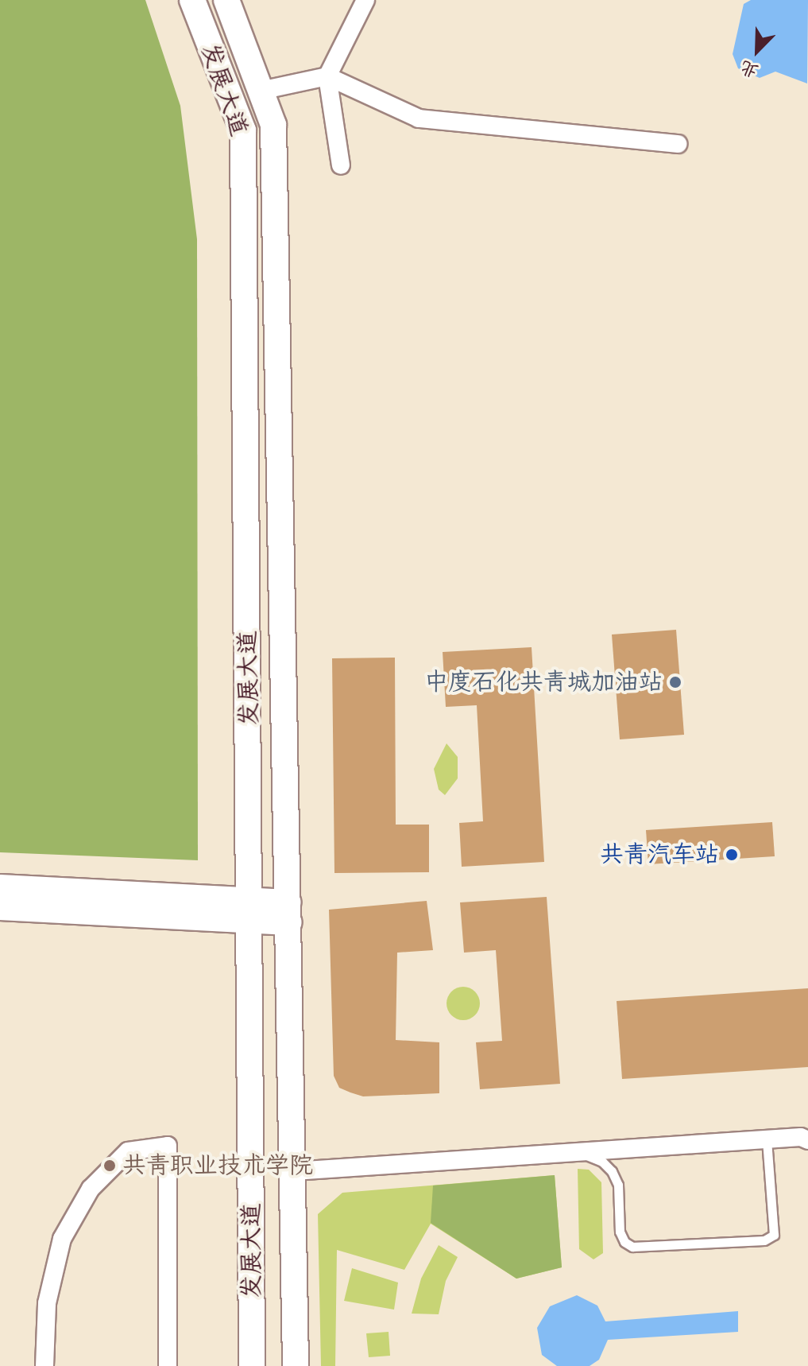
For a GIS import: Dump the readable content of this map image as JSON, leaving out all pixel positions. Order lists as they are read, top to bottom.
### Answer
{
  "streets": {
    "main road": ["发展大道"]
  },
  "places": ["中度石化共青城加油站", "共青汽车站", "共青职业技术学院"],
  "north": "bottom left"
}
